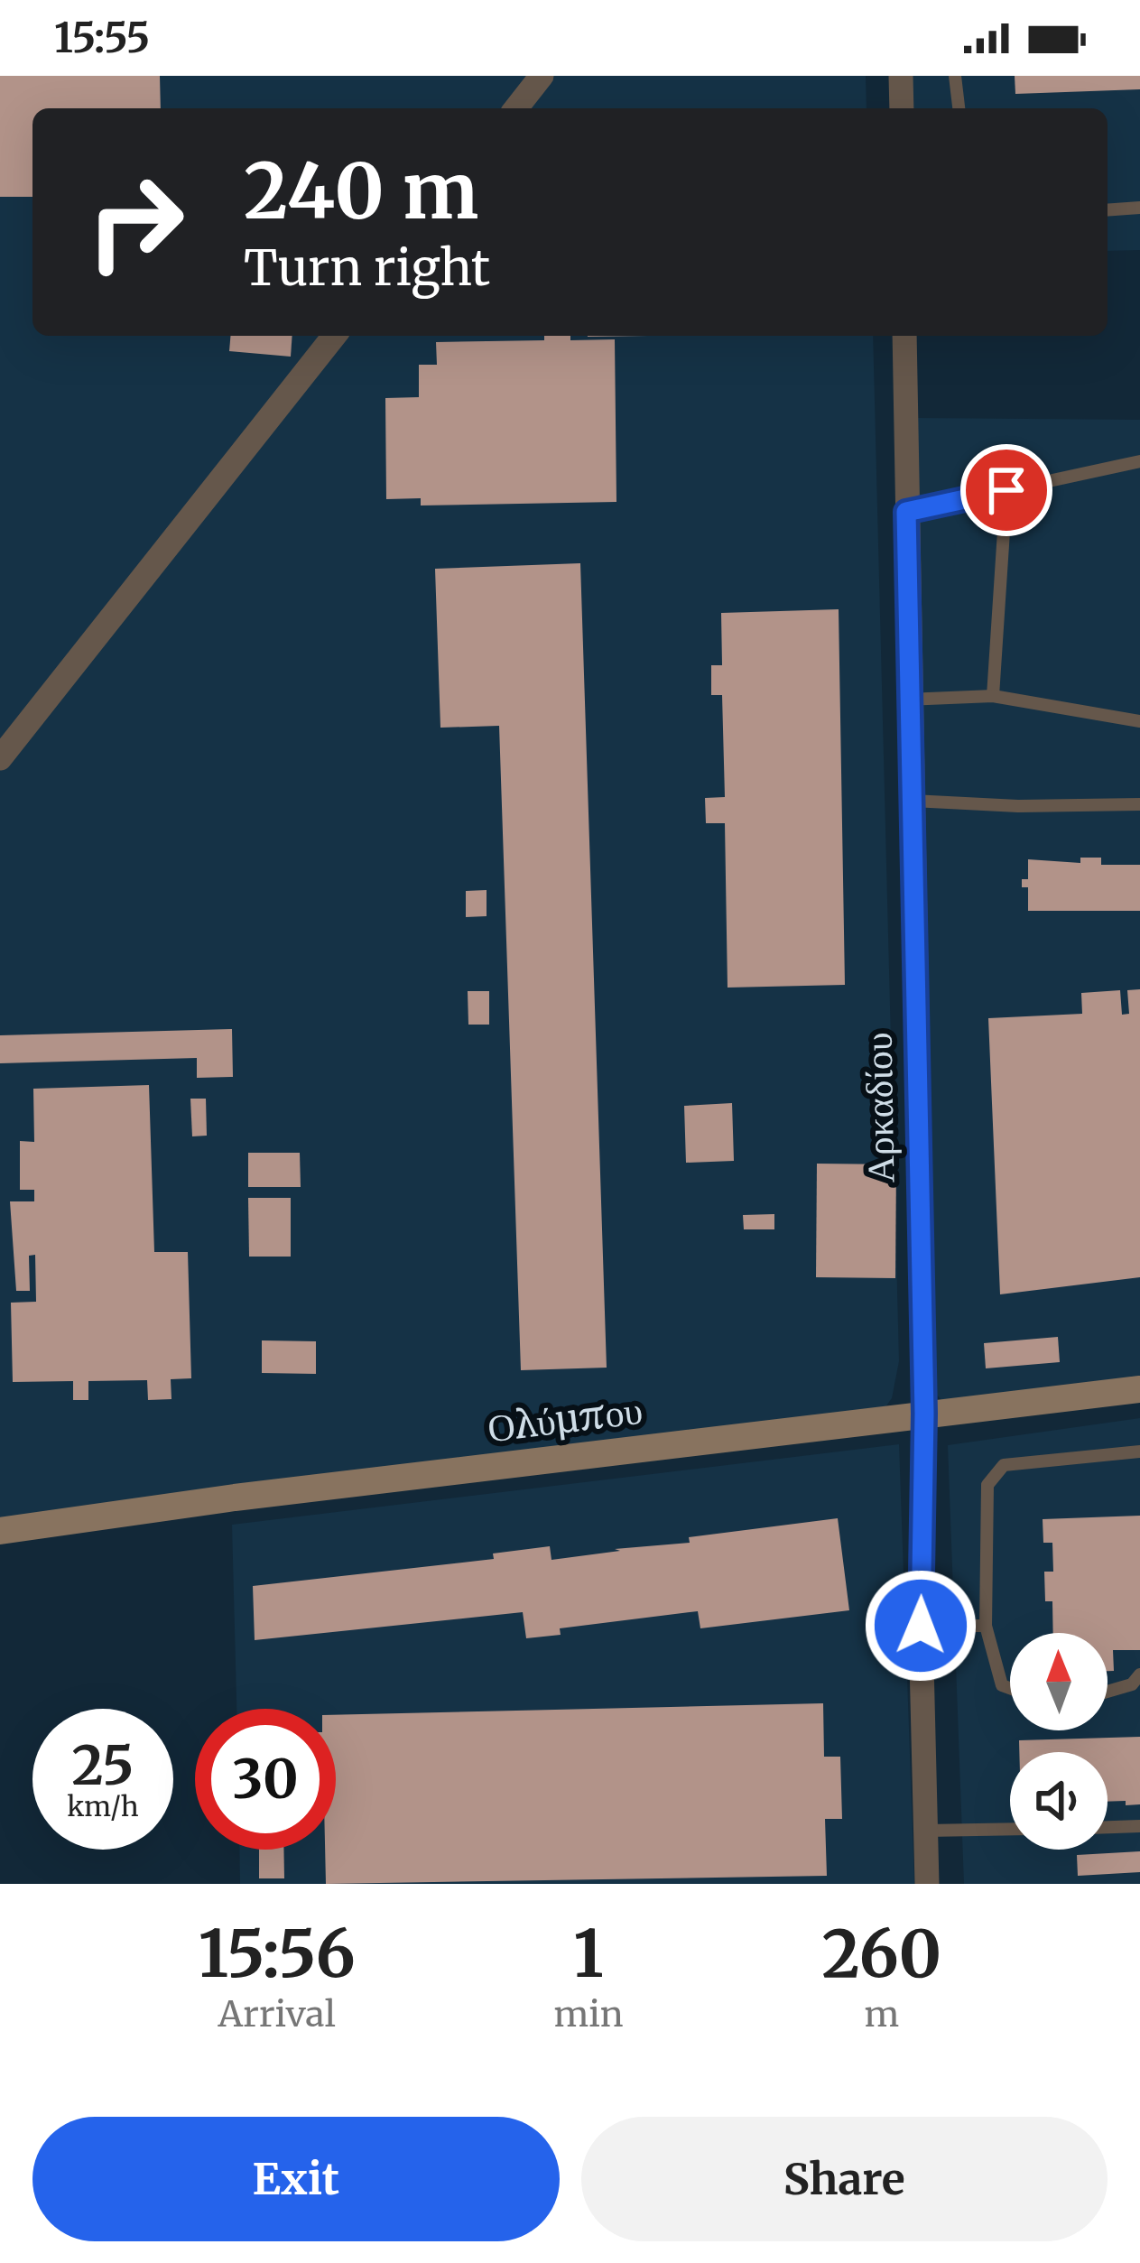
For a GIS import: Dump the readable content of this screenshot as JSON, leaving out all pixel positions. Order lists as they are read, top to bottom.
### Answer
{
  "streets": {
    "main road": ["Ολύμπου"],
    "street": ["Αρκαδίου"]
  },
  "crossings": [
    ["Αρκαδίου", "Ολύμπου"]
  ],
  "north": "top",
  "page": {
    "status": "15:55",
    "turn": ["240 m", "Turn right"],
    "speed": "25 km/h",
    "limit": "30",
    "eta": [
      "15:56",
      "Arrival",
      "1",
      "min",
      "260",
      "m"
    ],
    "buttons": ["Exit", "Share"]
  }
}
